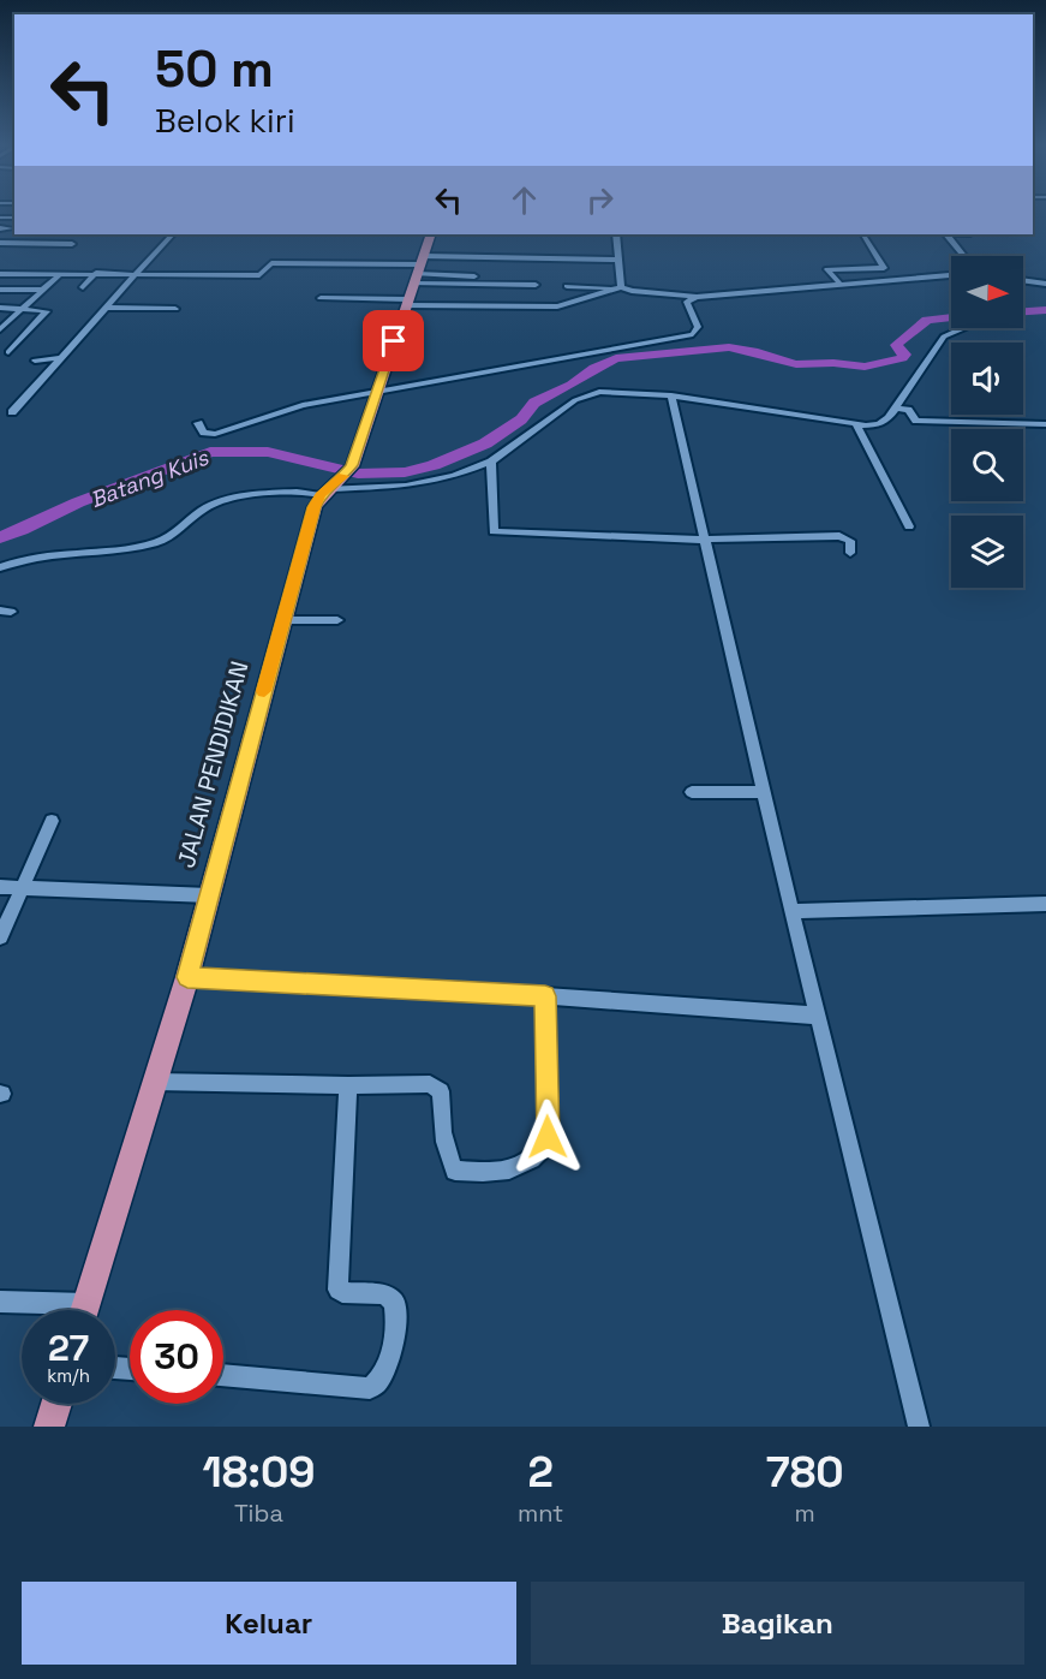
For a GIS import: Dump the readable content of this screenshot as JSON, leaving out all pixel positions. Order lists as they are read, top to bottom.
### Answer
{
  "streets": {
    "main road": ["JALAN PENDIDIKAN"]
  },
  "water": ["Batang Kuis"],
  "north": "right",
  "page": {
    "turn": ["50 m", "Belok kiri"],
    "speed": "27 km/h",
    "limit": "30",
    "eta": [
      "18:09",
      "Tiba",
      "2",
      "mnt",
      "780",
      "m"
    ],
    "buttons": ["Keluar", "Bagikan"]
  }
}
